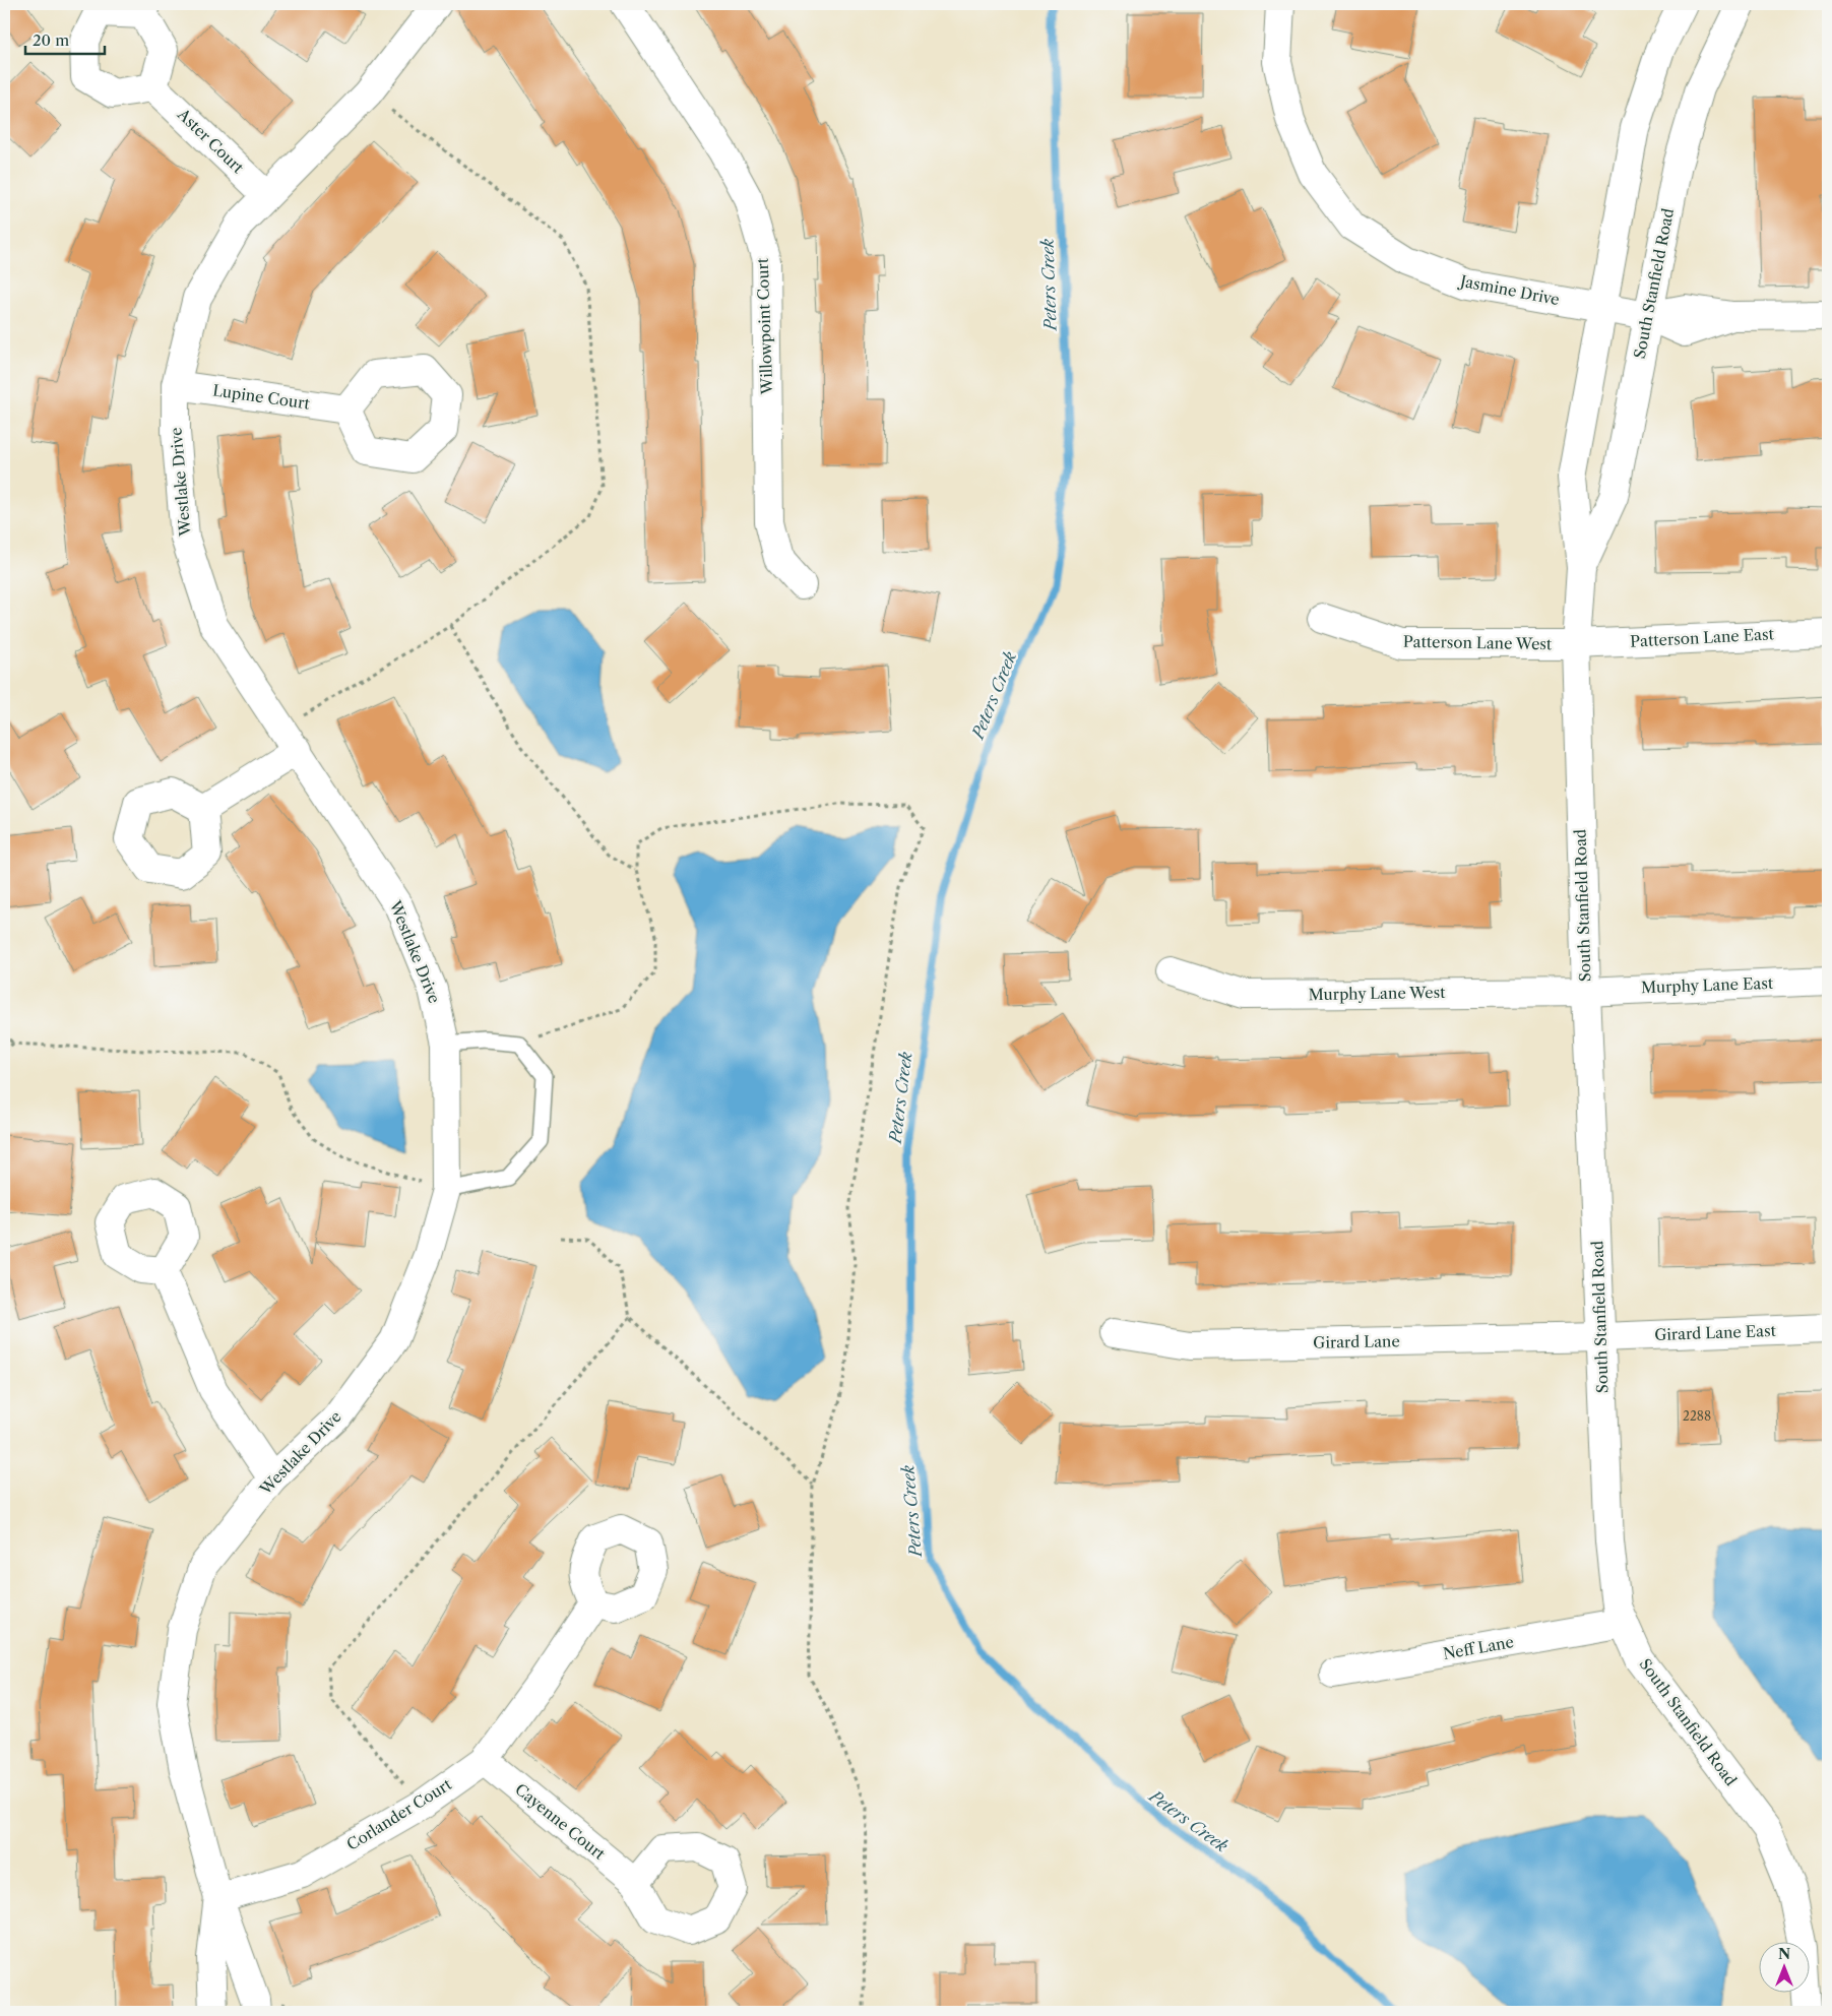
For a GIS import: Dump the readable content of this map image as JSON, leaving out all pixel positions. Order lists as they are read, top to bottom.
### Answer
{
  "streets": {
    "street": [
      "Aster Court",
      "South Stanfield Road",
      "Jasmine Drive",
      "Willowpoint Court",
      "Lupine Court",
      "Westlake Drive",
      "Patterson Lane East",
      "Patterson Lane West",
      "Murphy Lane East",
      "Murphy Lane West",
      "Girard Lane East",
      "Girard Lane",
      "Neff Lane",
      "Corlander Court",
      "Cayenne Court"
    ]
  },
  "crossings": [
    ["Aster Court", "Westlake Drive"],
    ["South Stanfield Road", "Jasmine Drive"],
    ["South Stanfield Road", "Patterson Lane East"],
    ["South Stanfield Road", "Patterson Lane West"],
    ["South Stanfield Road", "Murphy Lane East"],
    ["South Stanfield Road", "Murphy Lane West"],
    ["South Stanfield Road", "Girard Lane East"],
    ["South Stanfield Road", "Girard Lane"],
    ["South Stanfield Road", "Neff Lane"],
    ["Lupine Court", "Westlake Drive"],
    ["Westlake Drive", "Corlander Court"],
    ["Patterson Lane East", "Patterson Lane West"],
    ["Murphy Lane East", "Murphy Lane West"],
    ["Girard Lane East", "Girard Lane"],
    ["Corlander Court", "Cayenne Court"]
  ],
  "water": ["Peters Creek"],
  "house_numbers": ["2288"],
  "scale_bar": "20 m",
  "north": "top"
}
